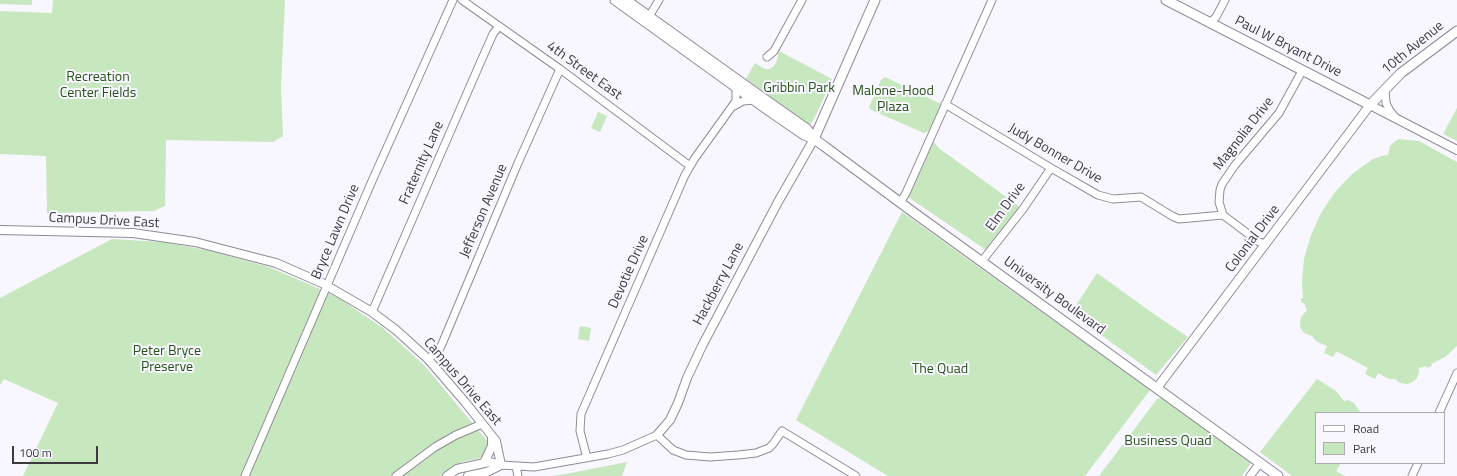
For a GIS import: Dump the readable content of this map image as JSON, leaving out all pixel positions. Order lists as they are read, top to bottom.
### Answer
{
  "streets": {
    "main road": [
      "Paul W Bryant Drive",
      "10th Avenue",
      "Hackberry Lane",
      "University Boulevard"
    ],
    "street": [
      "4th Street East",
      "Magnolia Drive",
      "Judy Bonner Drive",
      "Fraternity Lane",
      "Elm Drive",
      "Jefferson Avenue",
      "Campus Drive East",
      "Bryce Lawn Drive",
      "Colonial Drive",
      "Devotie Drive"
    ]
  },
  "crossings": [
    ["Paul W Bryant Drive", "10th Avenue"],
    ["Paul W Bryant Drive", "Magnolia Drive"],
    ["Paul W Bryant Drive", "Colonial Drive"],
    ["10th Avenue", "Colonial Drive"],
    ["4th Street East", "Fraternity Lane"],
    ["4th Street East", "Jefferson Avenue"],
    ["4th Street East", "Devotie Drive"],
    ["Magnolia Drive", "Judy Bonner Drive"],
    ["Judy Bonner Drive", "Elm Drive"],
    ["Fraternity Lane", "Campus Drive East"],
    ["Elm Drive", "University Boulevard"],
    ["Jefferson Avenue", "Campus Drive East"],
    ["Campus Drive East", "Bryce Lawn Drive"],
    ["Campus Drive East", "Hackberry Lane"],
    ["Colonial Drive", "University Boulevard"],
    ["Devotie Drive", "Hackberry Lane"],
    ["Devotie Drive", "University Boulevard"],
    ["Hackberry Lane", "University Boulevard"]
  ],
  "parks": [
    "Recreation Center Fields",
    "Gribbin Park",
    "Malone-Hood Plaza",
    "Peter Bryce Preserve",
    "The Quad",
    "Business Quad"
  ],
  "legend": ["Road", "Park"],
  "scale_bar": "100 m"
}
